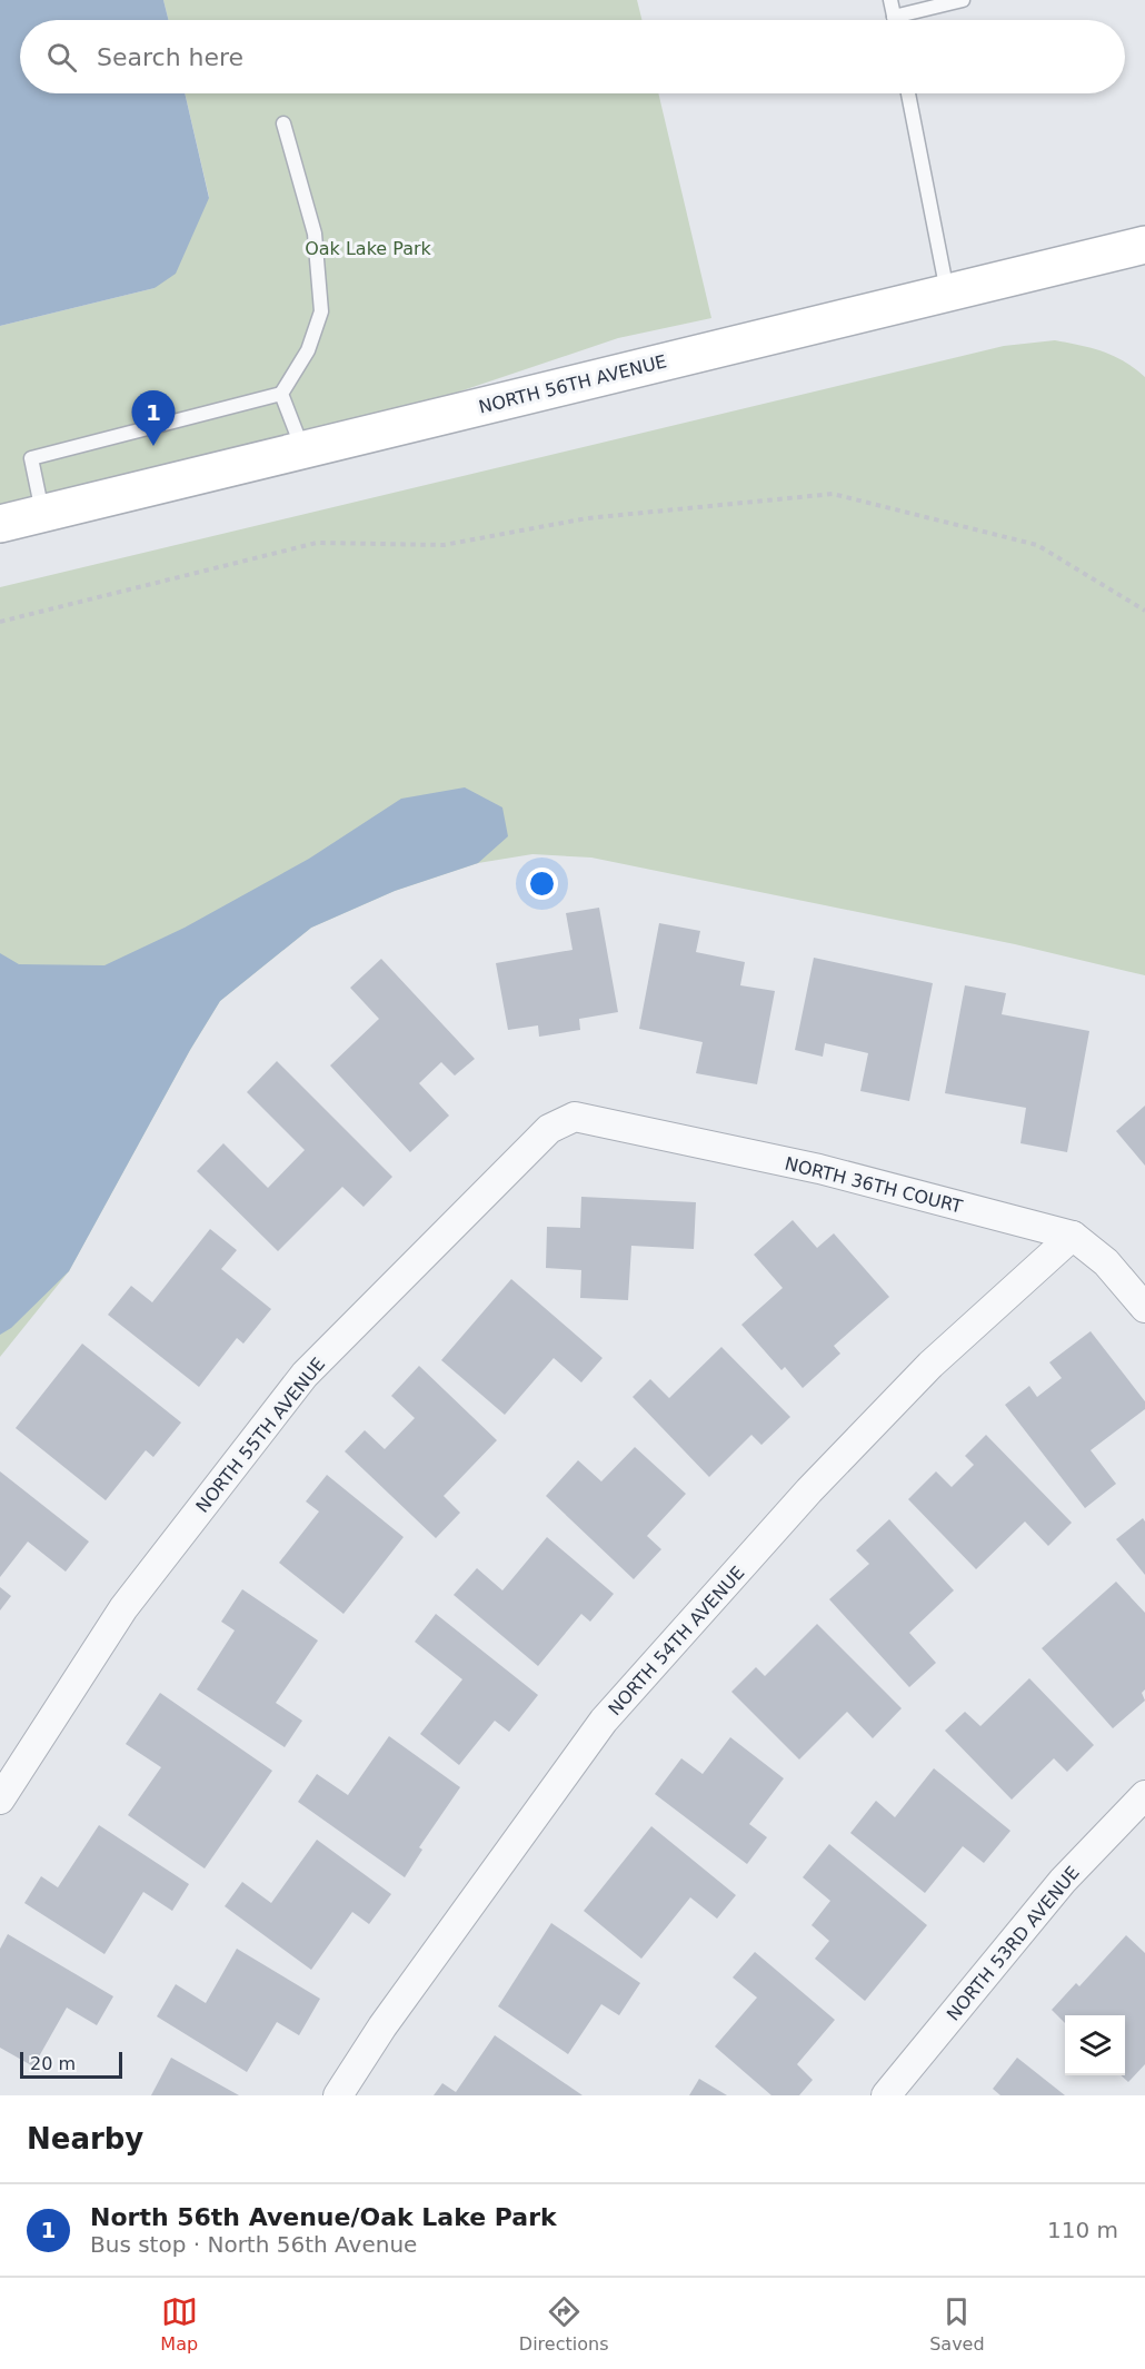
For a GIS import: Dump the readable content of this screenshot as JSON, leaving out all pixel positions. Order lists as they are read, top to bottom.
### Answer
{
  "streets": {
    "street": [
      "NORTH 56TH AVENUE",
      "NORTH 36TH COURT",
      "NORTH 55TH AVENUE",
      "NORTH 54TH AVENUE",
      "NORTH 53RD AVENUE"
    ]
  },
  "crossings": [
    ["NORTH 36TH COURT", "NORTH 55TH AVENUE"],
    ["NORTH 36TH COURT", "NORTH 54TH AVENUE"]
  ],
  "parks": ["Oak Lake Park"],
  "scale_bar": "20 m",
  "page": {
    "search": "Search here",
    "pins": "1",
    "scale": "20 m",
    "heading": "Nearby",
    "list": [
      {
        "mark": "1",
        "name": "North 56th Avenue/Oak Lake Park",
        "note": "Bus stop · North 56th Avenue",
        "value": "110 m"
      }
    ],
    "nav": ["Map", "Directions", "Saved"]
  }
}
